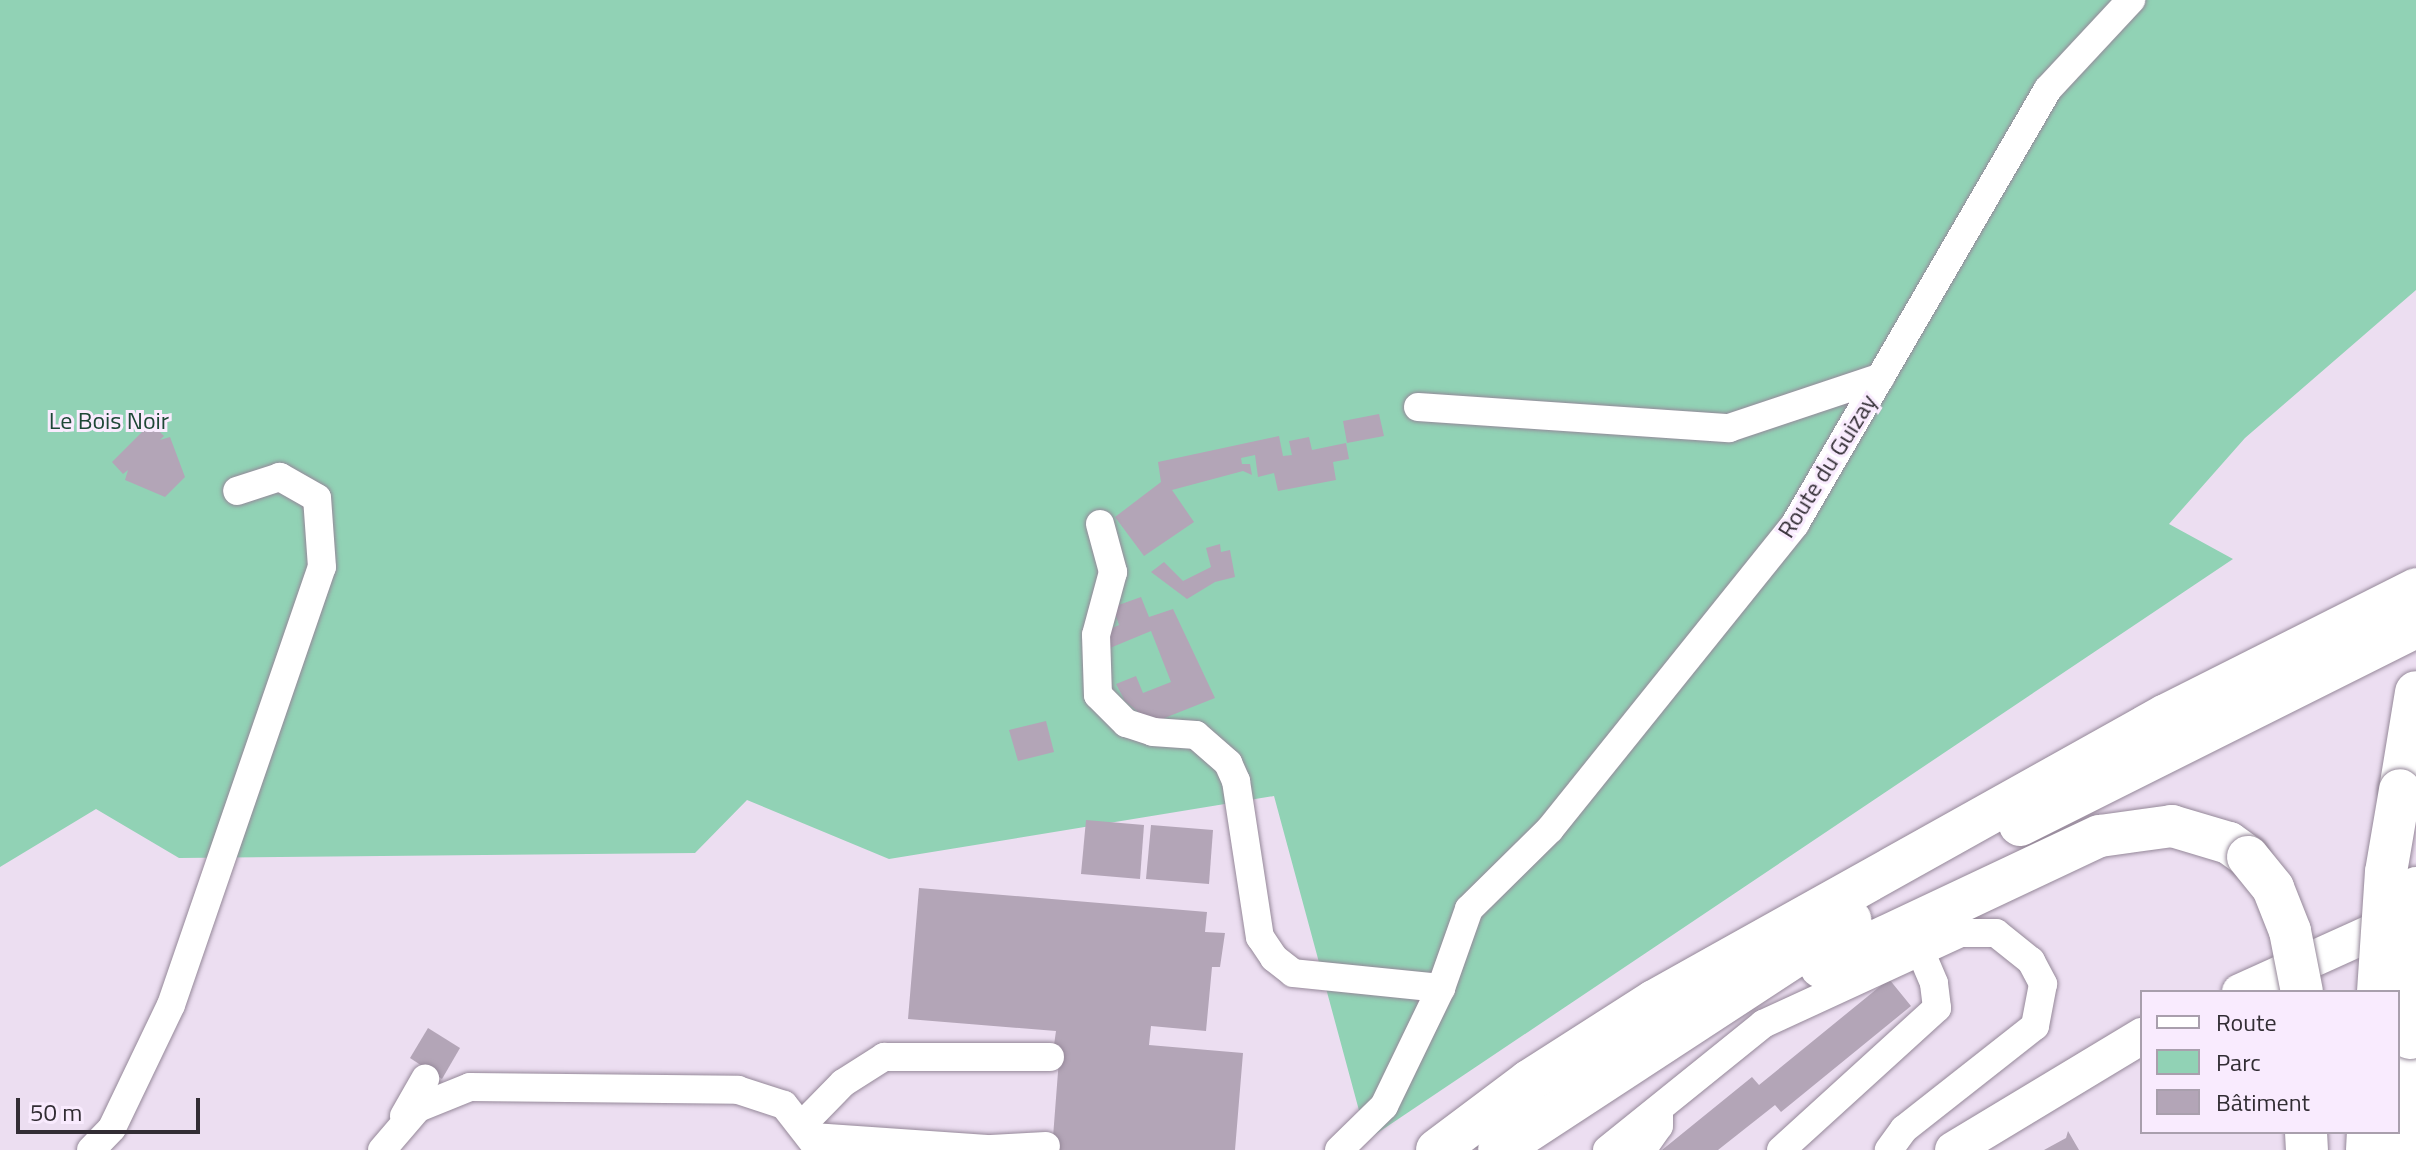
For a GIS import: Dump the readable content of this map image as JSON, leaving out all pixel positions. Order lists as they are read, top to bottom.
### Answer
{
  "streets": {
    "street": ["Route du Guizay"]
  },
  "parks": ["Le Bois Noir"],
  "legend": ["Route", "Parc", "Bâtiment"],
  "scale_bar": "50 m"
}
